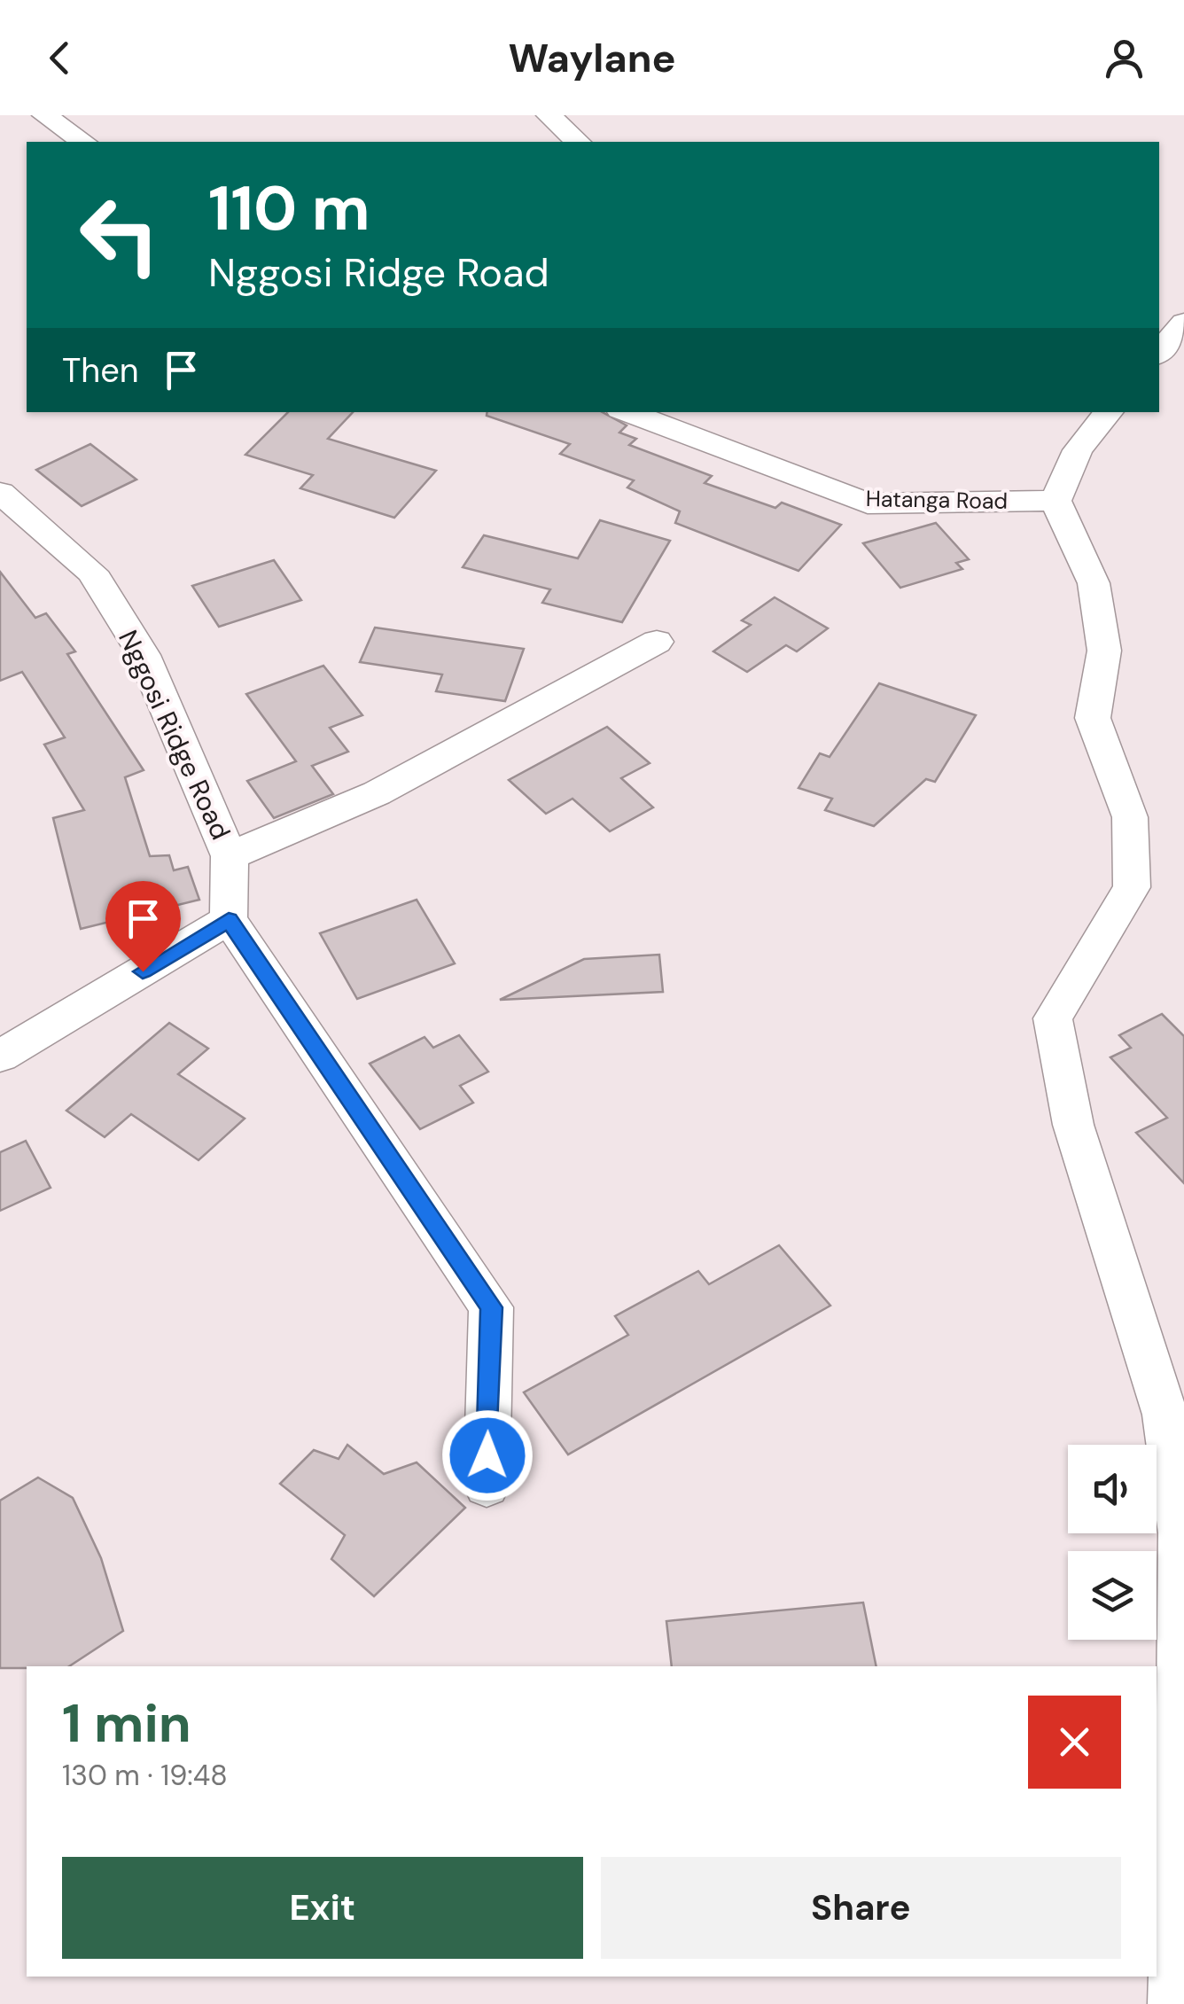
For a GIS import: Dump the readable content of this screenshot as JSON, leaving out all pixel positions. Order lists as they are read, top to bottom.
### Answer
{
  "streets": {
    "street": ["Hatanga Road", "Nggosi Ridge Road"]
  },
  "page": {
    "header": "Waylane",
    "turn": ["110 m", "Nggosi Ridge Road"],
    "then": "Then",
    "heading": ["1 min", "130 m · 19:48"],
    "buttons": ["Exit", "Share"]
  }
}
